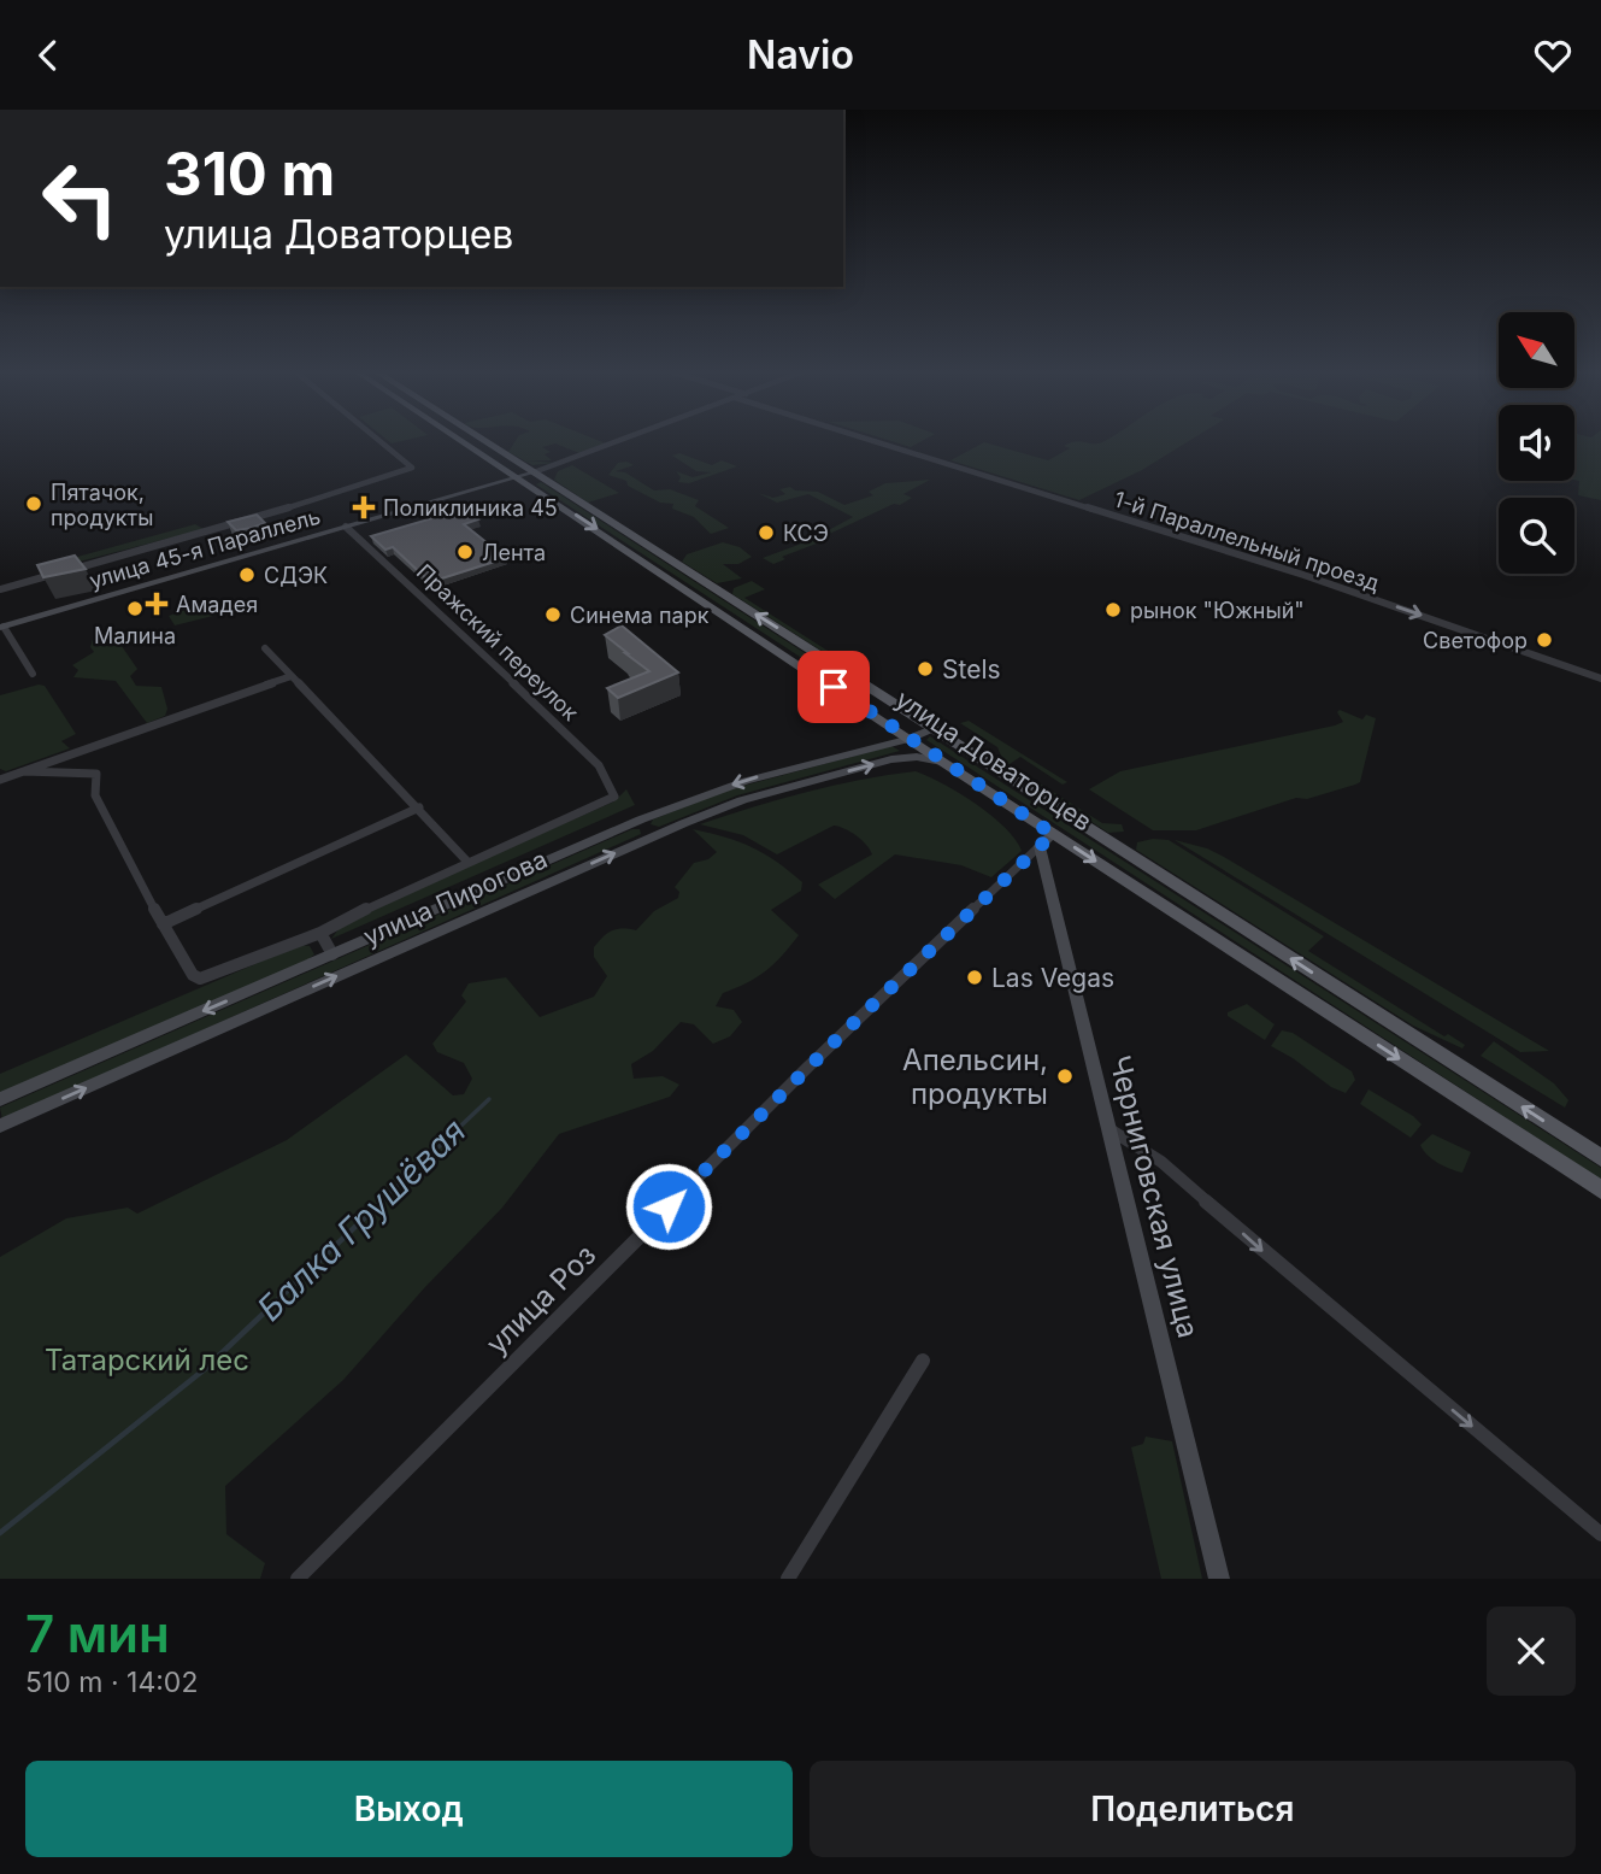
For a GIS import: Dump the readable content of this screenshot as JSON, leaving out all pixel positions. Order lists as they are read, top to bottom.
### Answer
{
  "streets": {
    "main road": [
      "улица 45-я Параллель",
      "улица Доваторцев",
      "улица Пирогова",
      "Черниговская улица"
    ],
    "street": ["1-й Параллельный проезд", "Пражский переулок", "улица Роз"]
  },
  "crossings": [
    ["улица 45-я Параллель", "Пражский переулок"],
    ["улица 45-я Параллель", "улица Доваторцев"],
    ["улица Доваторцев", "улица Пирогова"],
    ["улица Доваторцев", "Черниговская улица"],
    ["улица Доваторцев", "улица Роз"],
    ["Черниговская улица", "улица Роз"]
  ],
  "one_way": ["1-й Параллельный проезд"],
  "water": ["Балка Грушёвая"],
  "parks": ["Татарский лес"],
  "places": {
    "other": [
      "Пятачок, продукты",
      "КСЭ",
      "Лента",
      "СДЭК",
      "Малина",
      "рынок \"Южный\"",
      "Синема парк",
      "Светофор",
      "Stels",
      "Las Vegas",
      "Апельсин, продукты"
    ],
    "health": ["Поликлиника 45", "Амадея"]
  },
  "north": "top left",
  "page": {
    "header": "Navio",
    "turn": ["310 m", "улица Доваторцев"],
    "heading": ["7 мин", "510 m · 14:02"],
    "buttons": ["Выход", "Поделиться"]
  }
}
